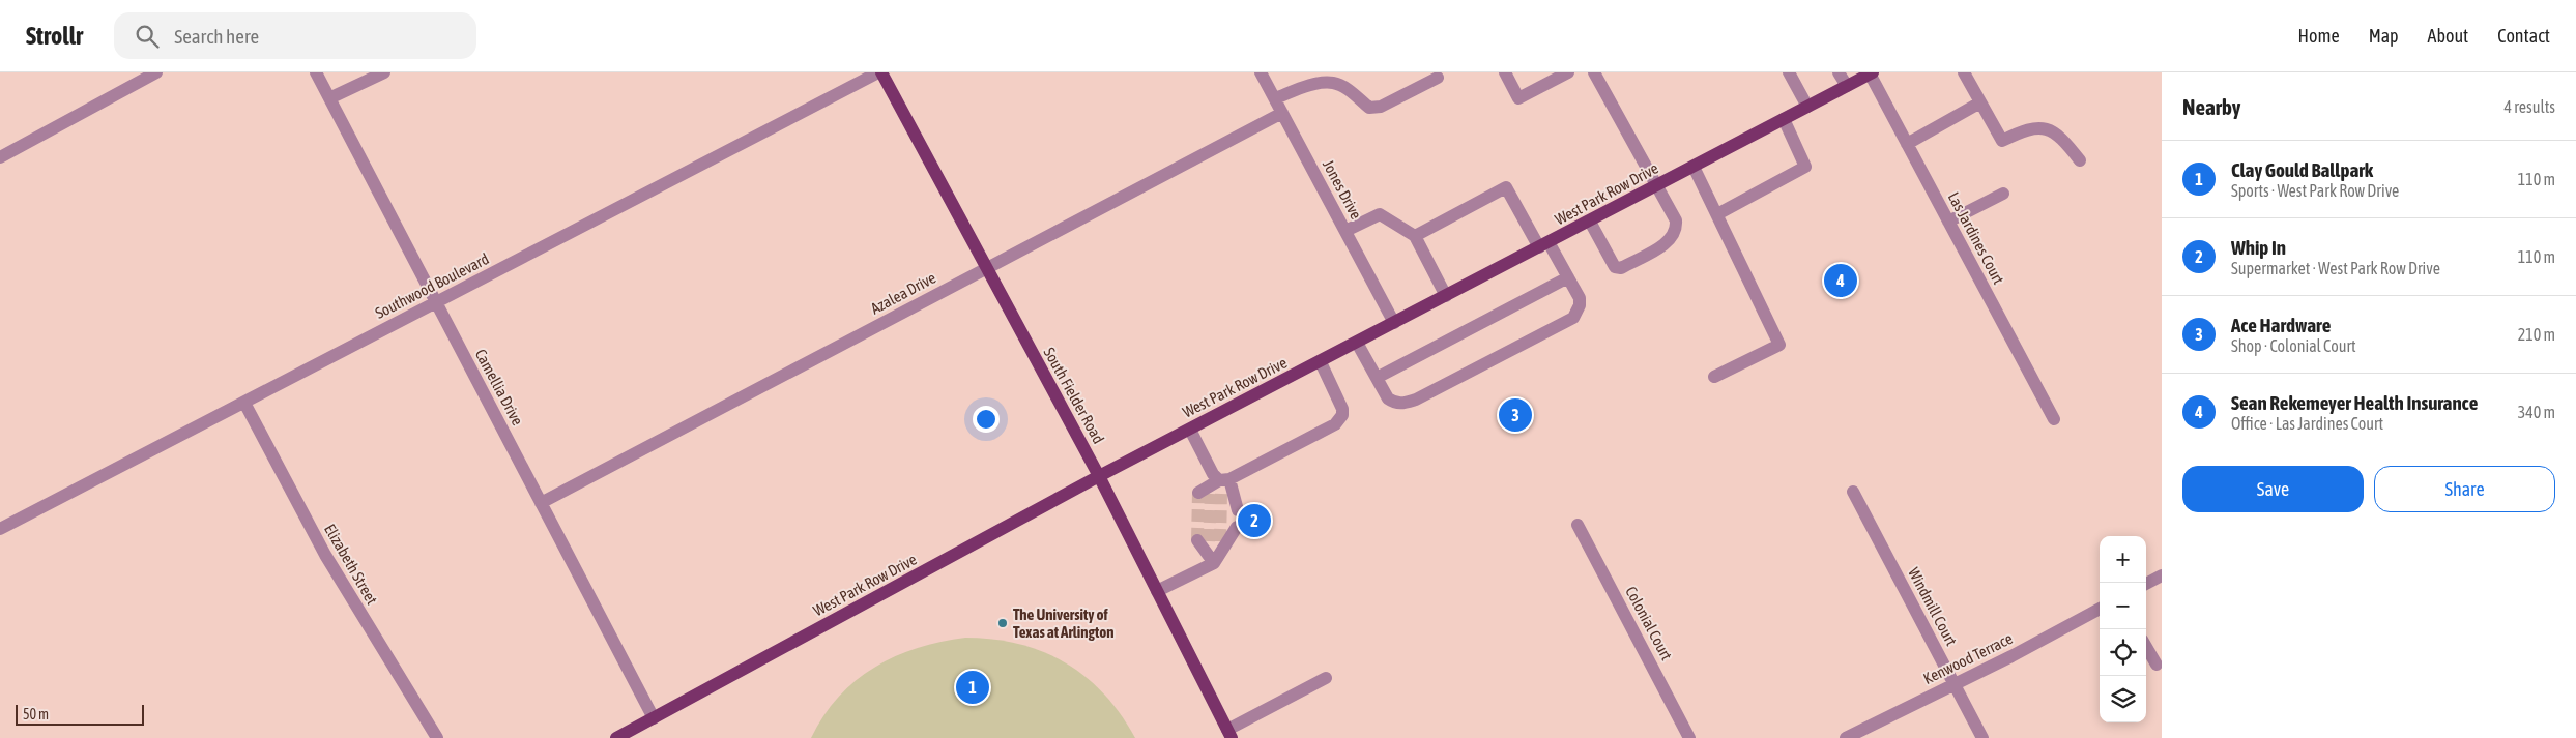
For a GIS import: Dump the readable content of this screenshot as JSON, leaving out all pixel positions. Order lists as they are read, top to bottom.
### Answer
{
  "streets": {
    "main road": ["West Park Row Drive", "South Fielder Road"],
    "street": [
      "Jones Drive",
      "Las Jardines Court",
      "Southwood Boulevard",
      "Azalea Drive",
      "Camellia Drive",
      "Elizabeth Street",
      "Windmill Court",
      "Colonial Court",
      "Kenwood Terrace"
    ]
  },
  "crossings": [
    ["Jones Drive", "West Park Row Drive"],
    ["Jones Drive", "Azalea Drive"],
    ["West Park Row Drive", "Las Jardines Court"],
    ["West Park Row Drive", "Camellia Drive"],
    ["West Park Row Drive", "South Fielder Road"],
    ["Southwood Boulevard", "Camellia Drive"],
    ["Southwood Boulevard", "South Fielder Road"],
    ["Southwood Boulevard", "Elizabeth Street"],
    ["Azalea Drive", "Camellia Drive"],
    ["Azalea Drive", "South Fielder Road"],
    ["Windmill Court", "Kenwood Terrace"]
  ],
  "places": ["The University of Texas at Arlington"],
  "scale_bar": "50 m",
  "page": {
    "header": "Strollr",
    "search": "Search here",
    "nav": [
      "Home",
      "Map",
      "About",
      "Contact"
    ],
    "heading": ["Nearby", "4 results"],
    "list": [
      {
        "mark": "1",
        "name": "Clay Gould Ballpark",
        "note": "Sports · West Park Row Drive",
        "value": "110 m"
      },
      {
        "mark": "2",
        "name": "Whip In",
        "note": "Supermarket · West Park Row Drive",
        "value": "110 m"
      },
      {
        "mark": "3",
        "name": "Ace Hardware",
        "note": "Shop · Colonial Court",
        "value": "210 m"
      },
      {
        "mark": "4",
        "name": "Sean Rekemeyer Health Insurance",
        "note": "Office · Las Jardines Court",
        "value": "340 m"
      }
    ],
    "pins": [
      "4",
      "3",
      "2",
      "1"
    ],
    "buttons": ["Save", "Share"],
    "map_buttons": ["+", "−"],
    "scale": "50 m"
  }
}
